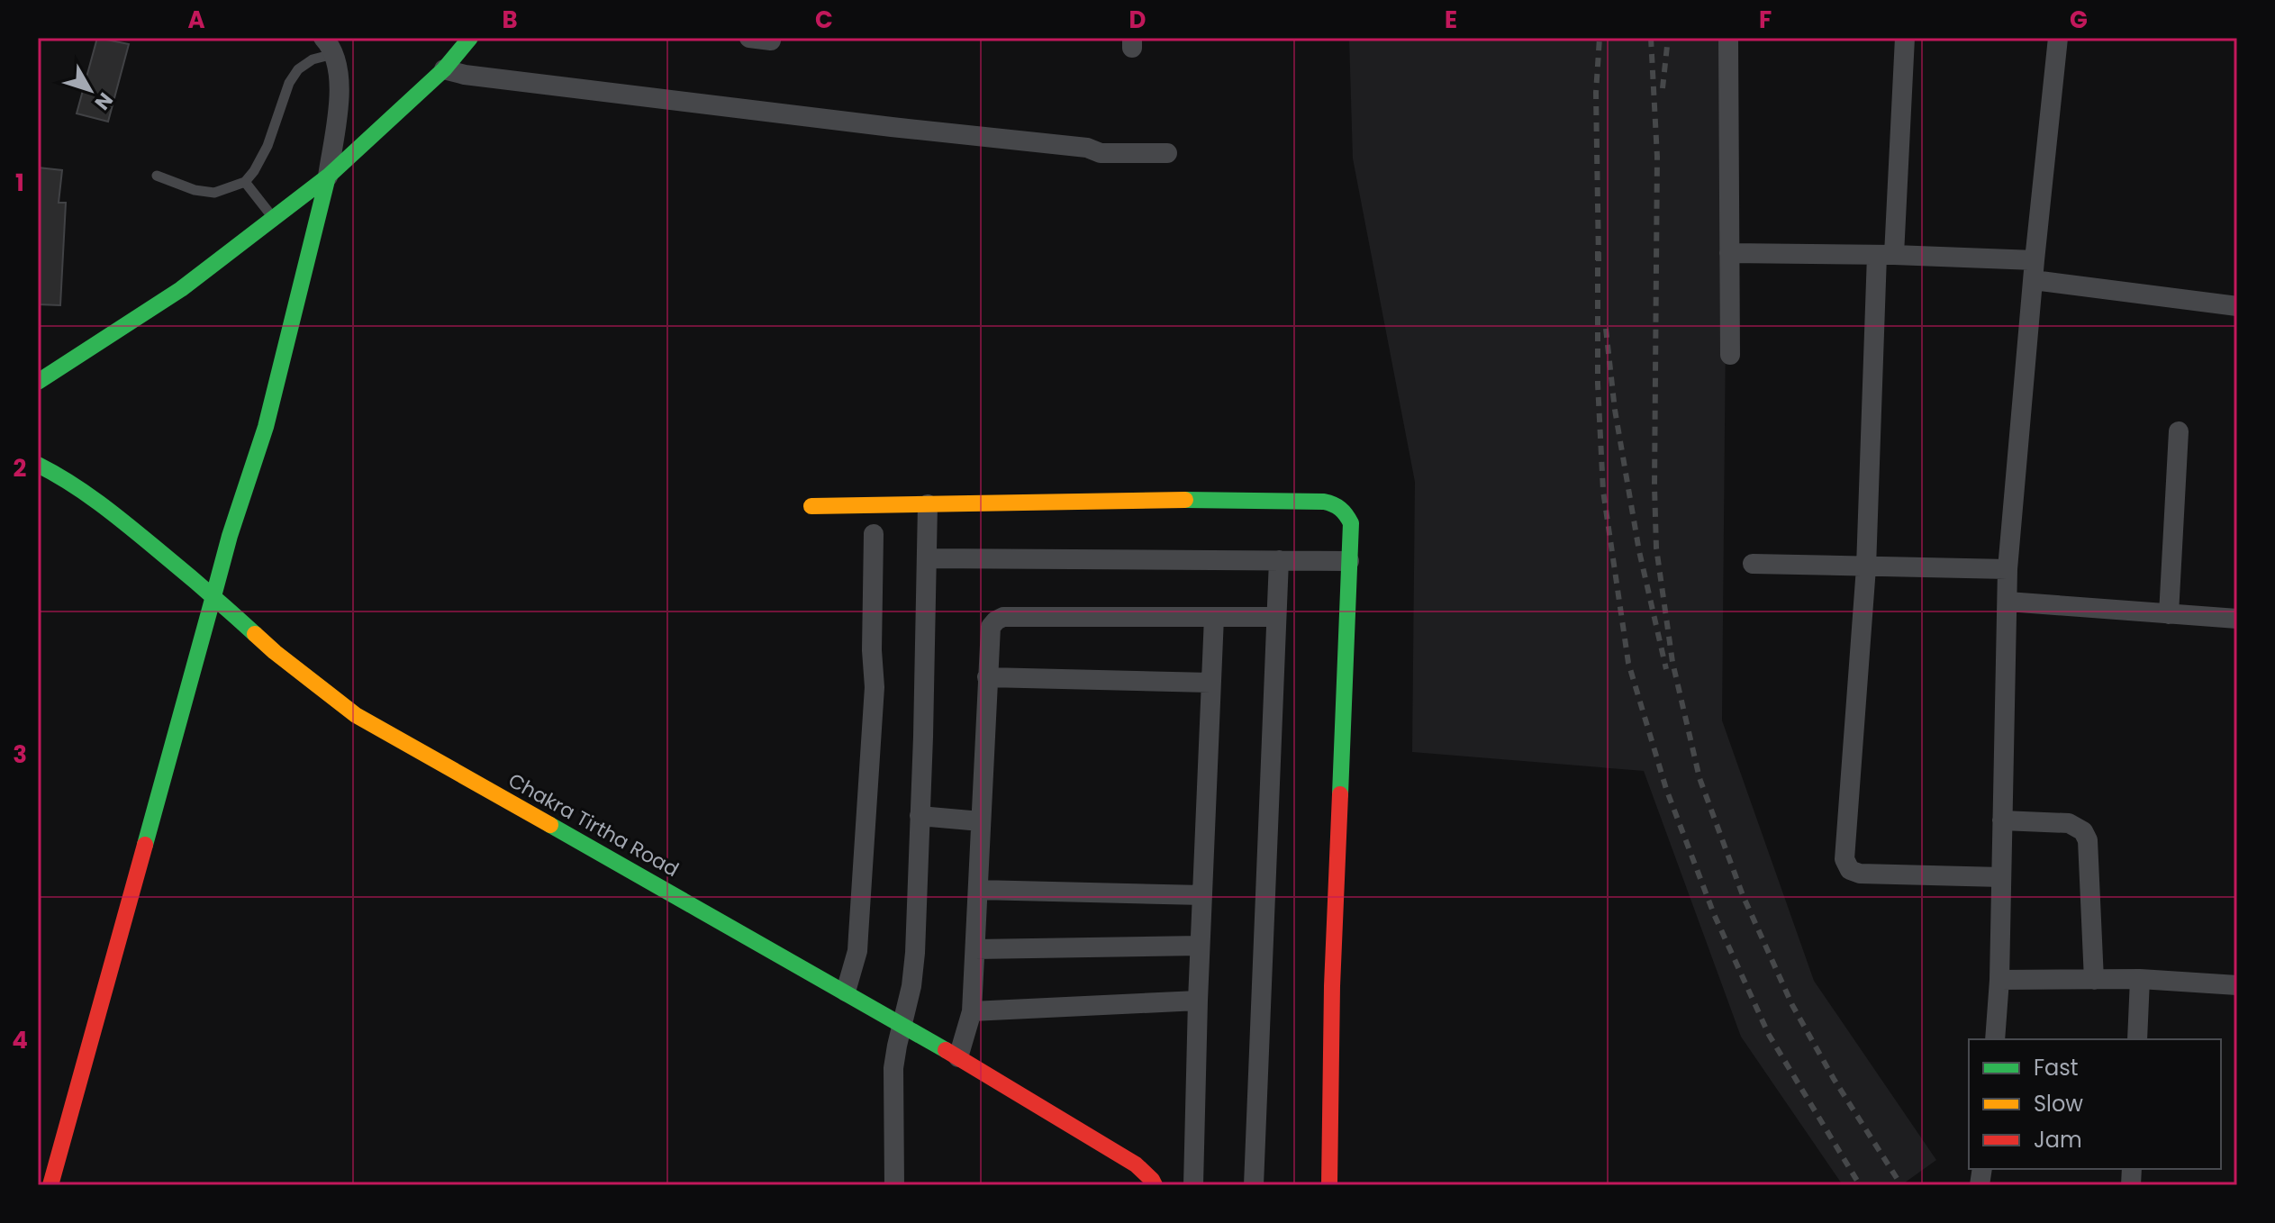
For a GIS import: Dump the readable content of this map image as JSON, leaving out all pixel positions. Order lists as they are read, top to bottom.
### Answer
{
  "streets": {
    "main road": ["Chakra Tirtha Road"]
  },
  "legend": ["Fast", "Slow", "Jam"],
  "north": "bottom right",
  "grid": {
    "columns": [
      "A",
      "B",
      "C",
      "D",
      "E",
      "F",
      "G"
    ],
    "rows": [
      "1",
      "2",
      "3",
      "4"
    ]
  }
}
